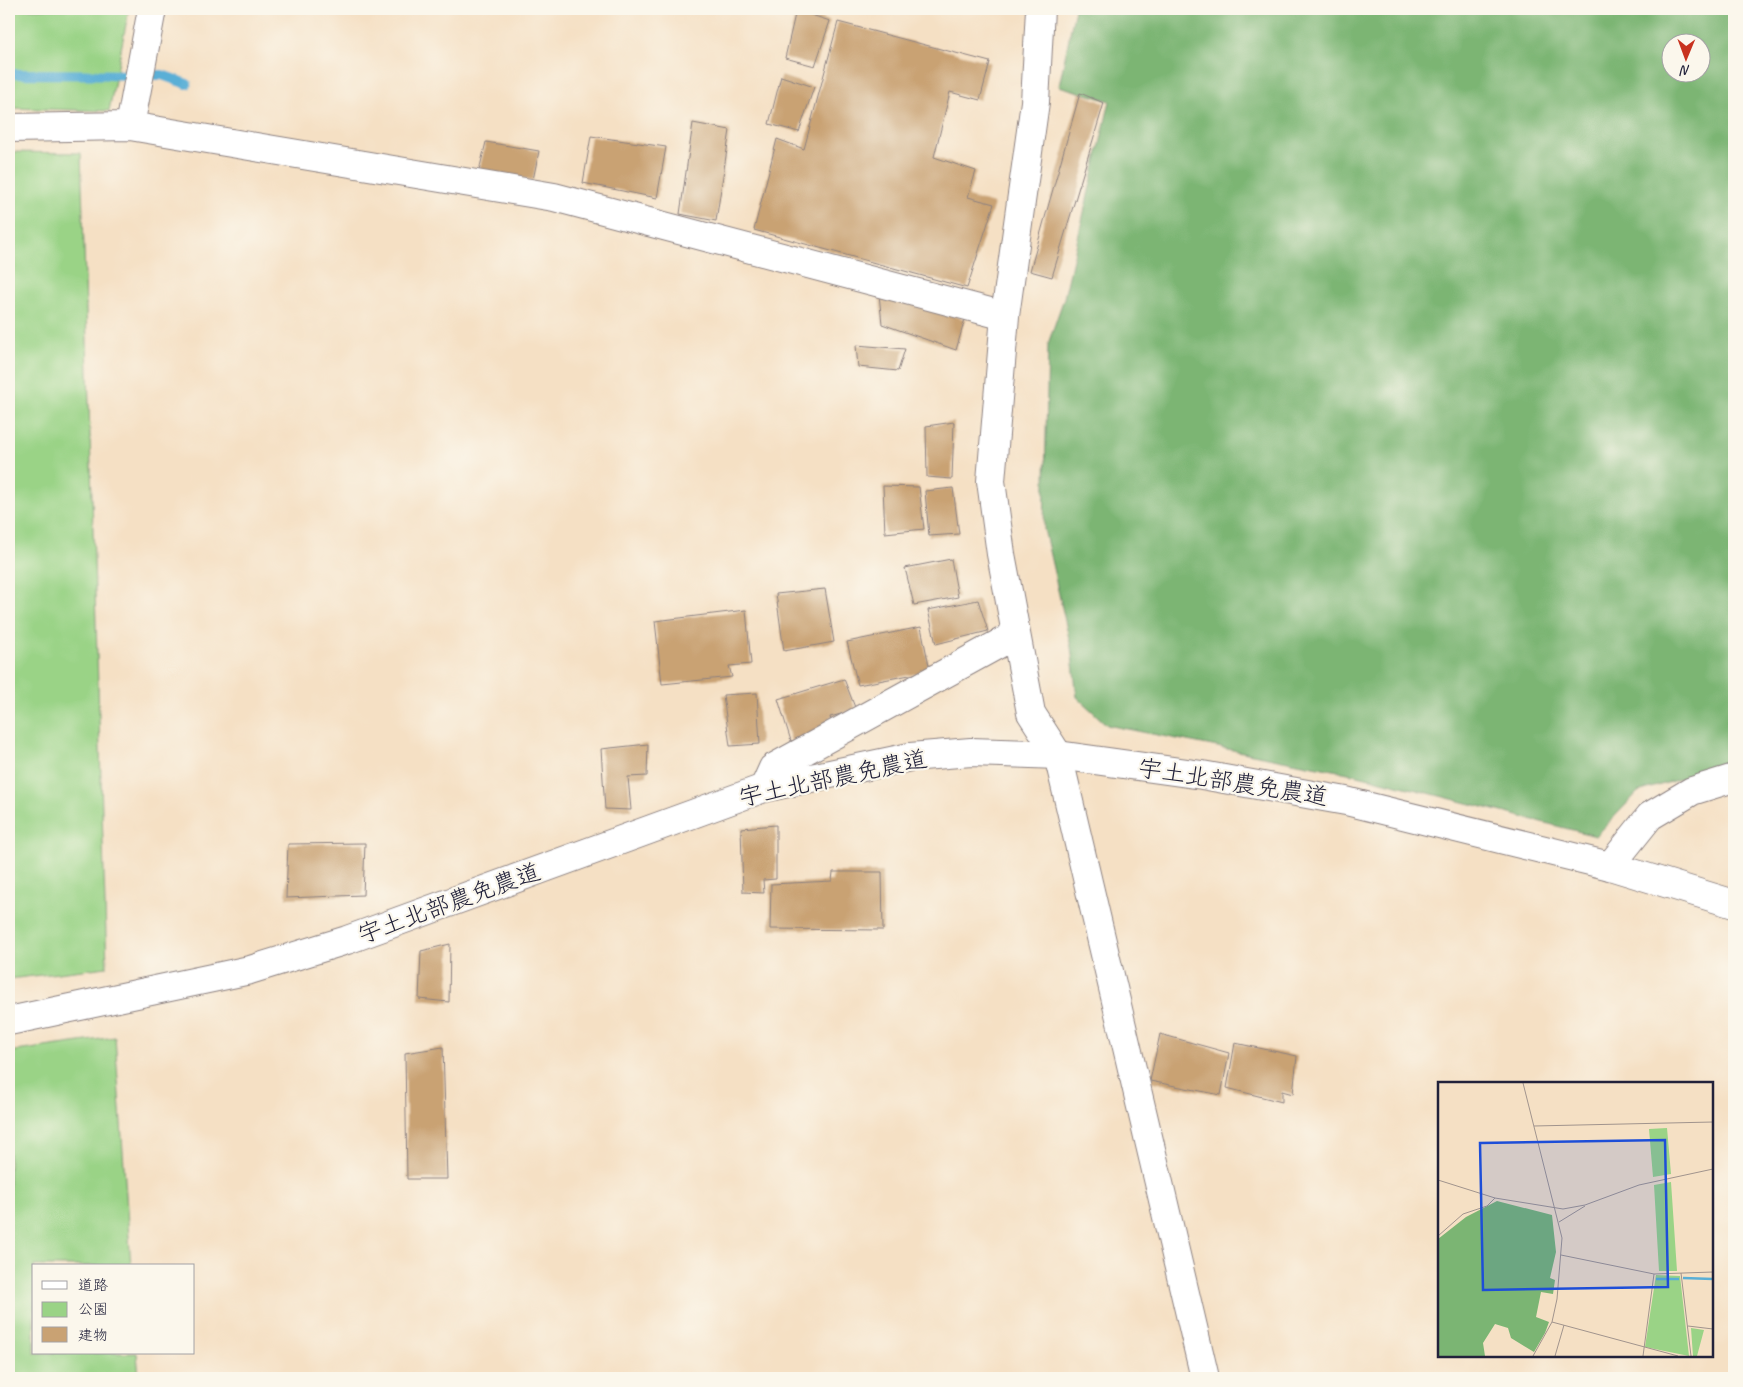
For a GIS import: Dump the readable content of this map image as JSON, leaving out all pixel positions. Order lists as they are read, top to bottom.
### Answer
{
  "streets": {
    "street": ["宇土北部農免農道"]
  },
  "legend": ["道路", "公園", "建物"],
  "north": "bottom"
}
